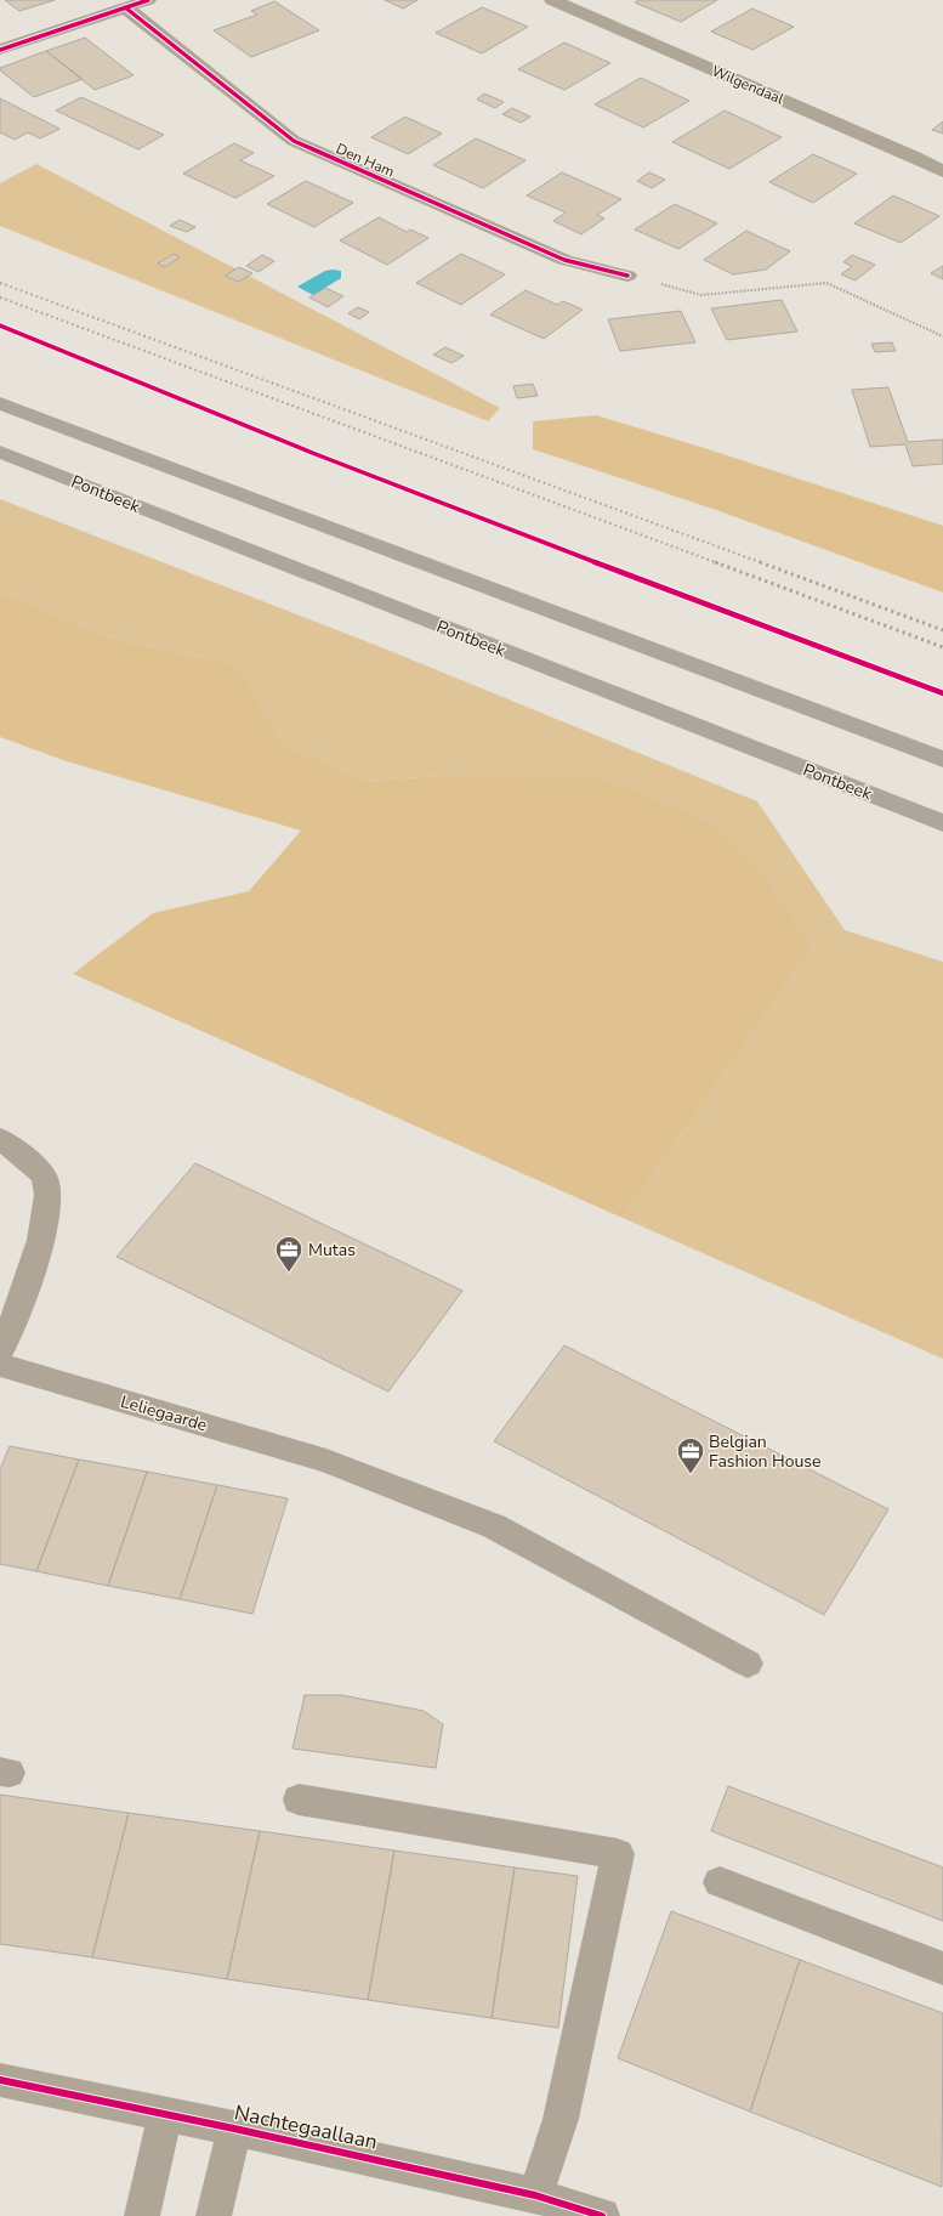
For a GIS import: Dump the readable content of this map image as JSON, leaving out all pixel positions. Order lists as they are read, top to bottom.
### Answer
{
  "streets": {
    "highway": ["Pontbeek"],
    "street": [
      "Wilgendaal",
      "Den Ham",
      "Leliegaarde",
      "Nachtegaallaan"
    ]
  },
  "places": {
    "office": ["Mutas", "Belgian Fashion House"]
  }
}
